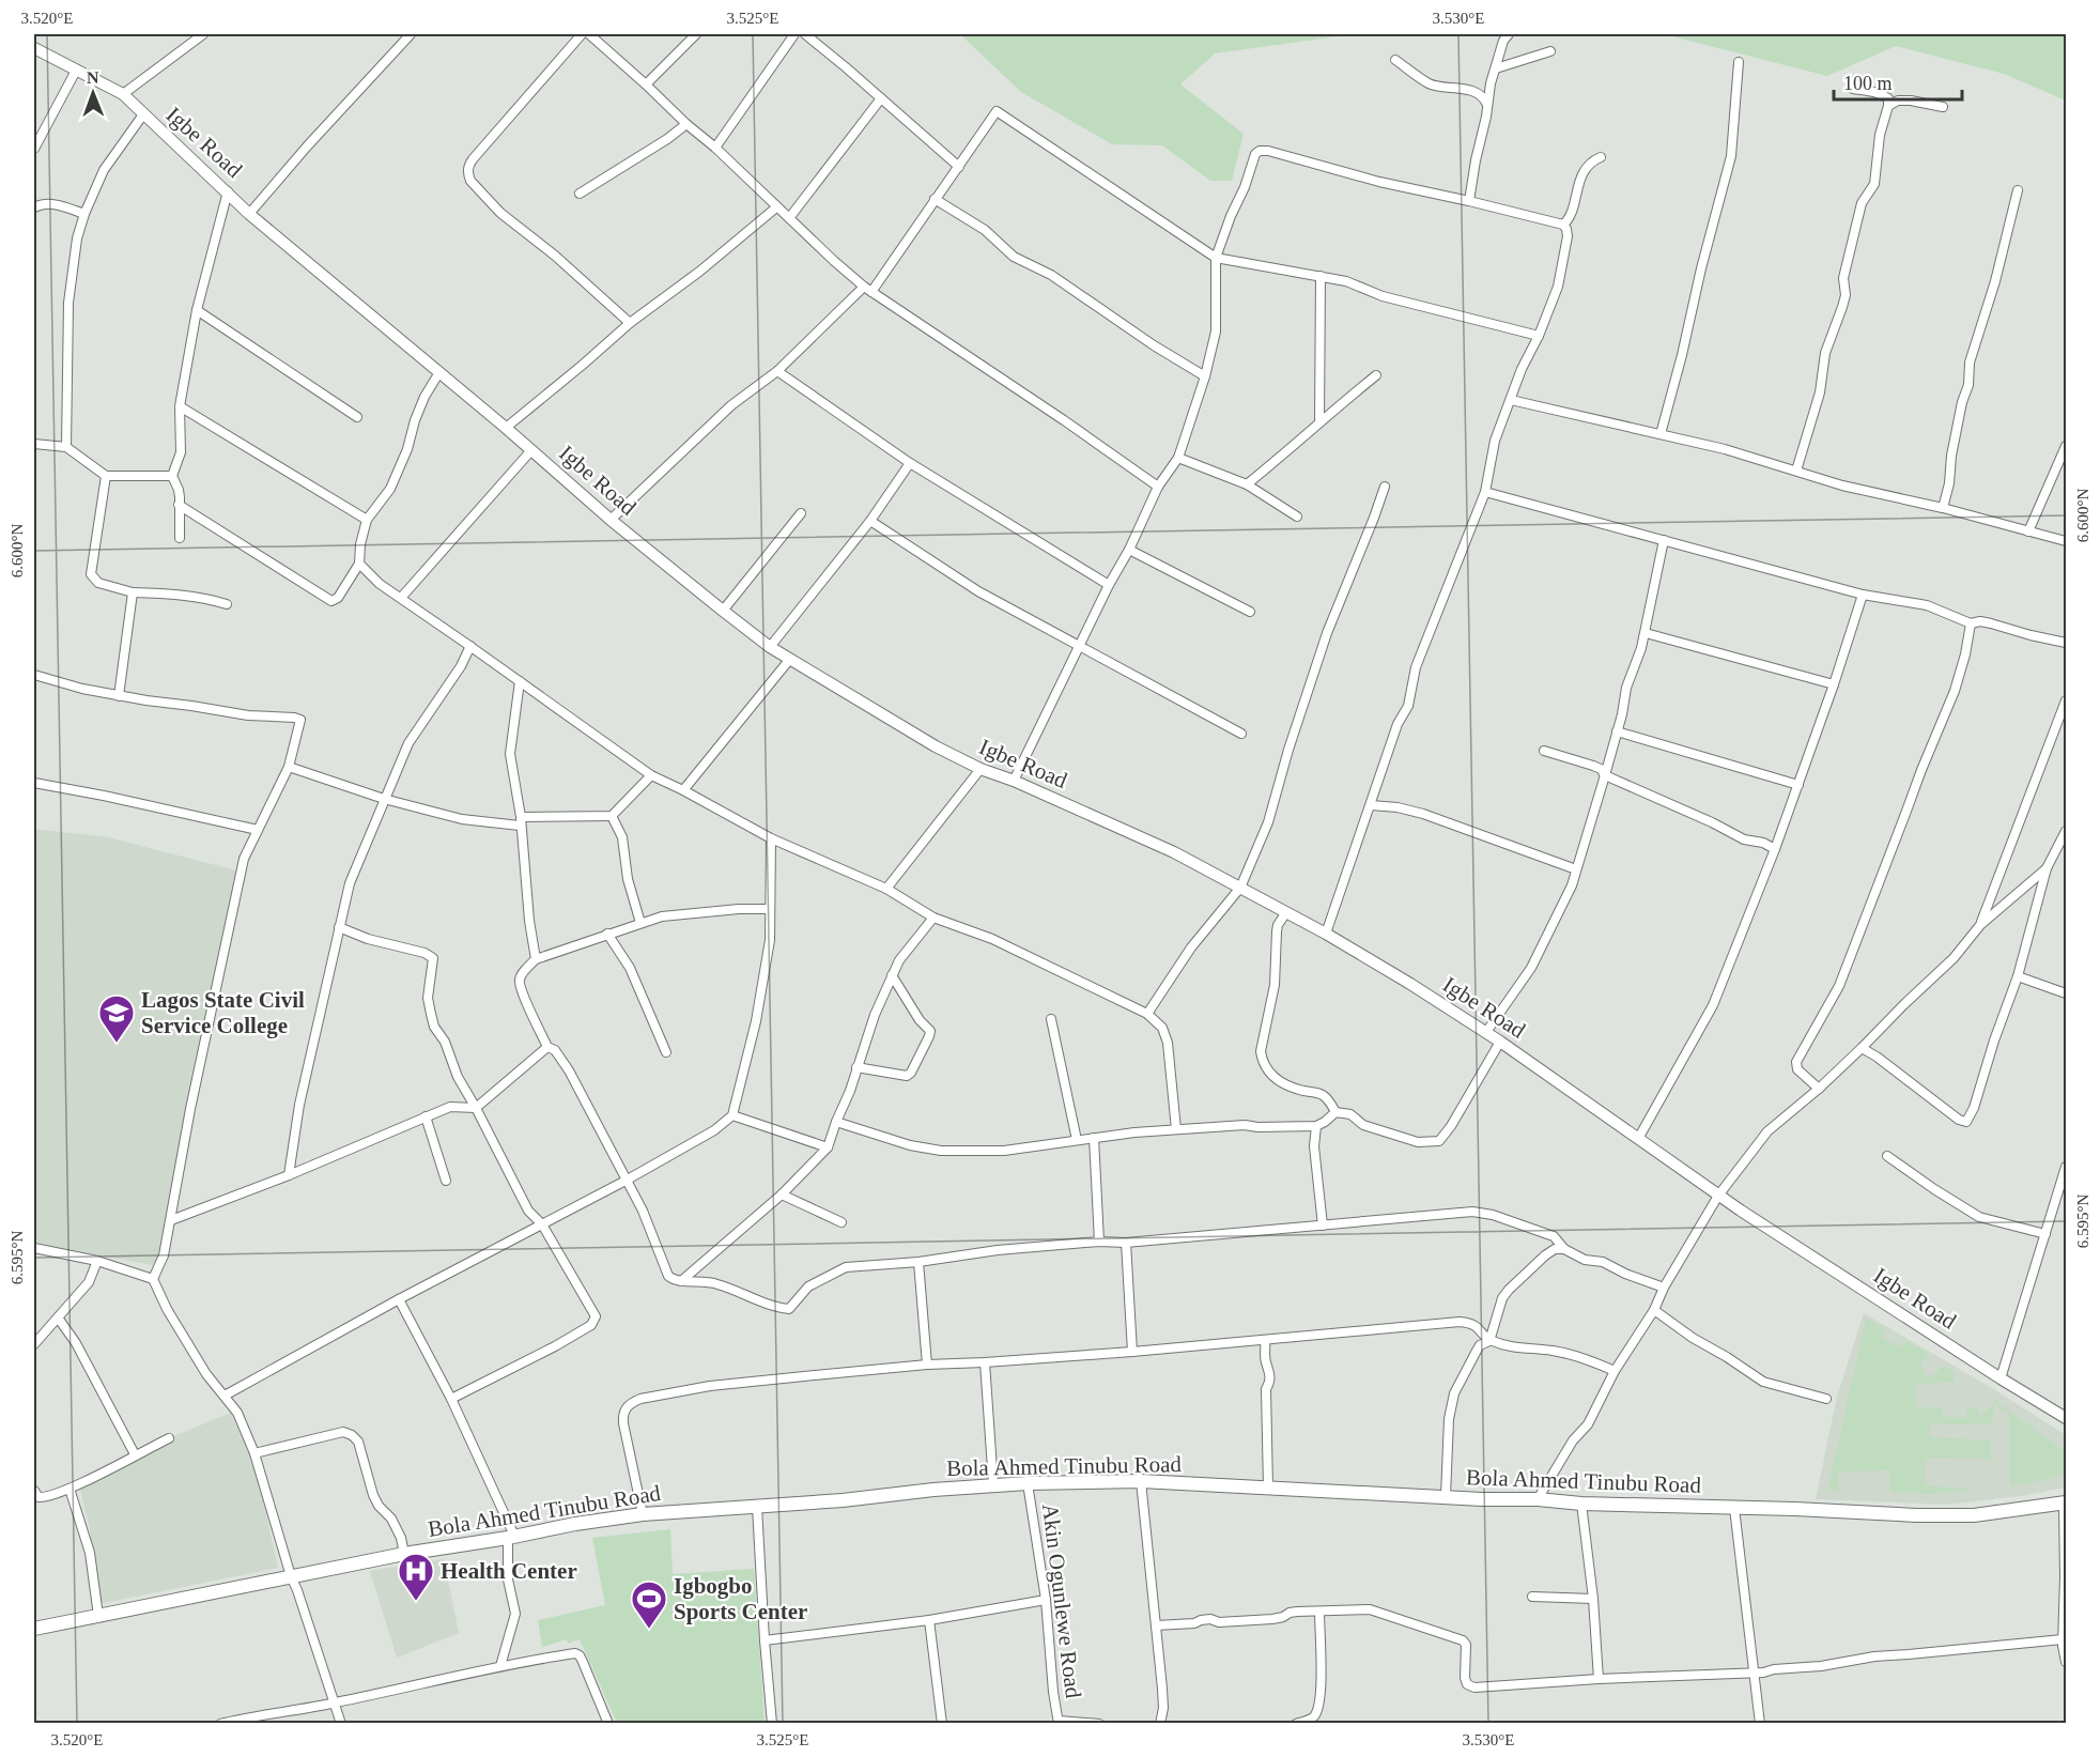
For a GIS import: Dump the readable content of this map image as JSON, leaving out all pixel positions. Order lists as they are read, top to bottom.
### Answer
{
  "streets": {
    "main road": ["Bola Ahmed Tinubu Road"],
    "street": ["Igbe Road", "Akin Ogunlewe Road"]
  },
  "crossings": [
    ["Bola Ahmed Tinubu Road", "Akin Ogunlewe Road"]
  ],
  "places": {
    "school or university": ["Lagos State Civil Service College"],
    "hospital": ["Health Center"],
    "sports": ["Igbogbo Sports Center"]
  },
  "scale_bar": "100 m",
  "north": "top",
  "coordinates": [
    "3.520°E",
    "3.525°E",
    "3.530°E",
    "6.600°N",
    "6.595°N"
  ]
}
